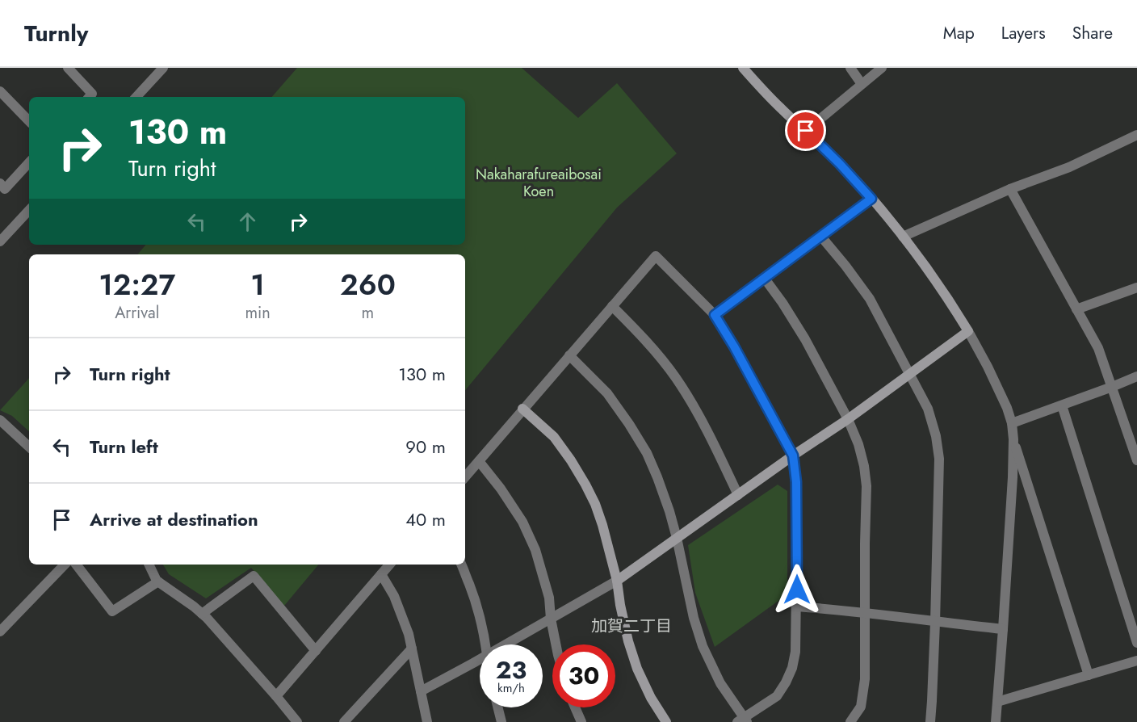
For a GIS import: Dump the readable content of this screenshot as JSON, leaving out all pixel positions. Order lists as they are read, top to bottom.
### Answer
{
  "districts": ["加賀二丁目"],
  "parks": ["Nakaharafureaibosai Koen"],
  "page": {
    "header": "Turnly",
    "nav": ["Map", "Layers", "Share"],
    "turn": ["130 m", "Turn right"],
    "eta": [
      "12:27",
      "Arrival",
      "1",
      "min",
      "260",
      "m"
    ],
    "list": [
      {
        "name": "Turn right",
        "value": "130 m"
      },
      {
        "name": "Turn left",
        "value": "90 m"
      },
      {
        "name": "Arrive at destination",
        "value": "40 m"
      }
    ],
    "speed": "23 km/h",
    "limit": "30"
  }
}
